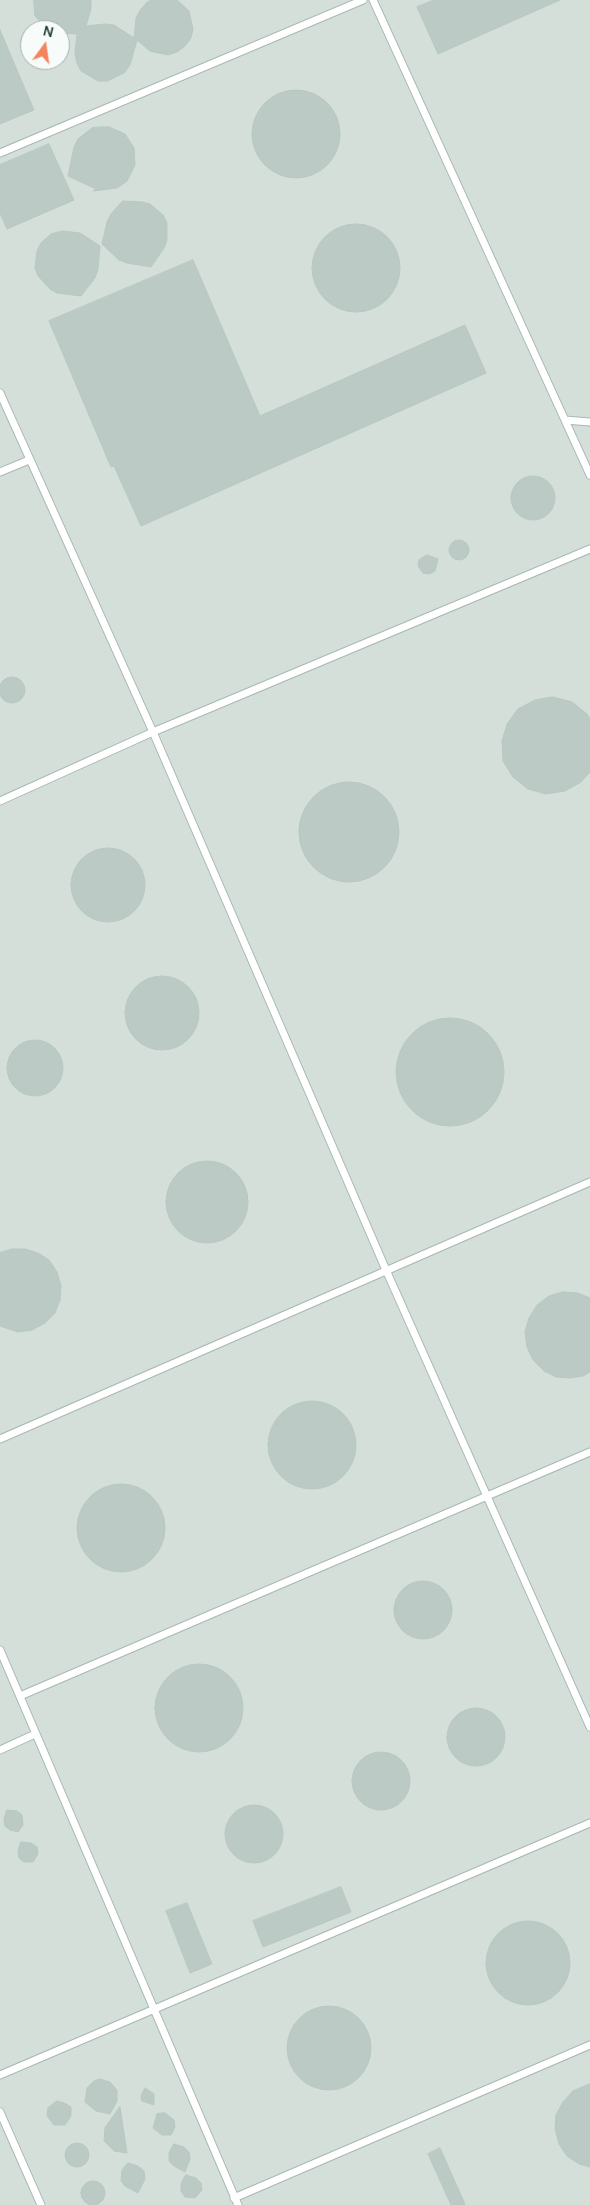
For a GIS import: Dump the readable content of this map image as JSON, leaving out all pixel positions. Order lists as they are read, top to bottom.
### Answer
{
  "north": "top"
}
